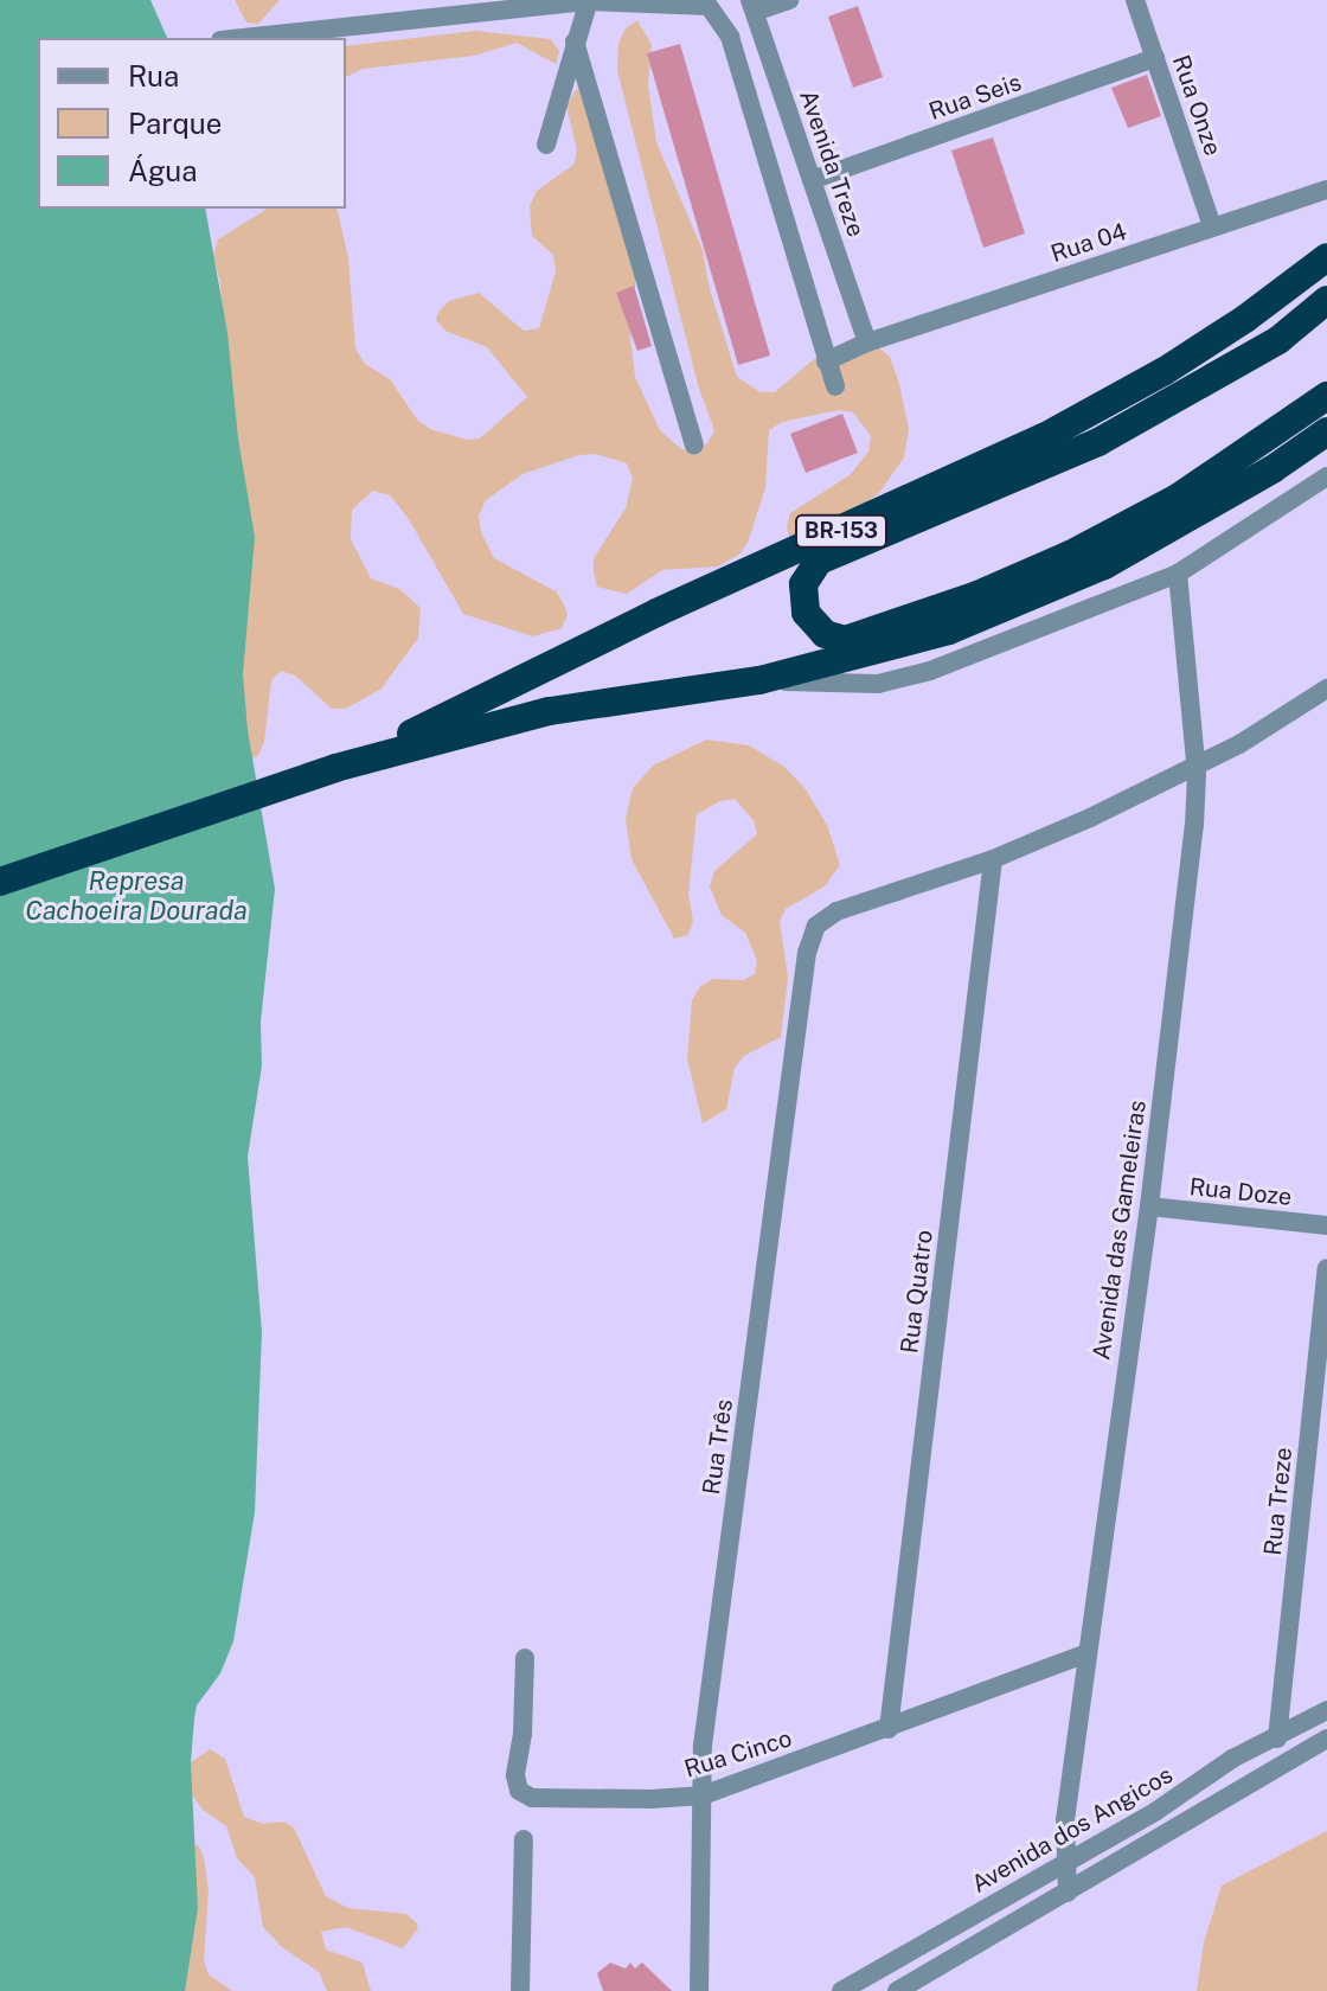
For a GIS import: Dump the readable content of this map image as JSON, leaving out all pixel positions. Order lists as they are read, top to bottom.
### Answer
{
  "streets": {
    "highway": ["BR-153"],
    "street": [
      "Rua Seis",
      "Rua Onze",
      "Avenida Treze",
      "Rua 04",
      "Rua Doze",
      "Avenida das Gameleiras",
      "Rua Quatro",
      "Rua Três",
      "Rua Treze",
      "Rua Cinco",
      "Avenida dos Angicos"
    ]
  },
  "crossings": [
    ["Rua Seis", "Rua Onze"],
    ["Rua Seis", "Avenida Treze"],
    ["Rua Onze", "Rua 04"],
    ["Avenida Treze", "Rua 04"],
    ["Rua Doze", "Avenida das Gameleiras"],
    ["Avenida das Gameleiras", "Rua Cinco"],
    ["Avenida das Gameleiras", "Avenida dos Angicos"],
    ["Rua Quatro", "Rua Três"],
    ["Rua Quatro", "Rua Cinco"],
    ["Rua Três", "Rua Cinco"],
    ["Rua Treze", "Avenida dos Angicos"]
  ],
  "water": ["Represa Cachoeira Dourada"],
  "legend": ["Rua", "Parque", "Água"]
}
